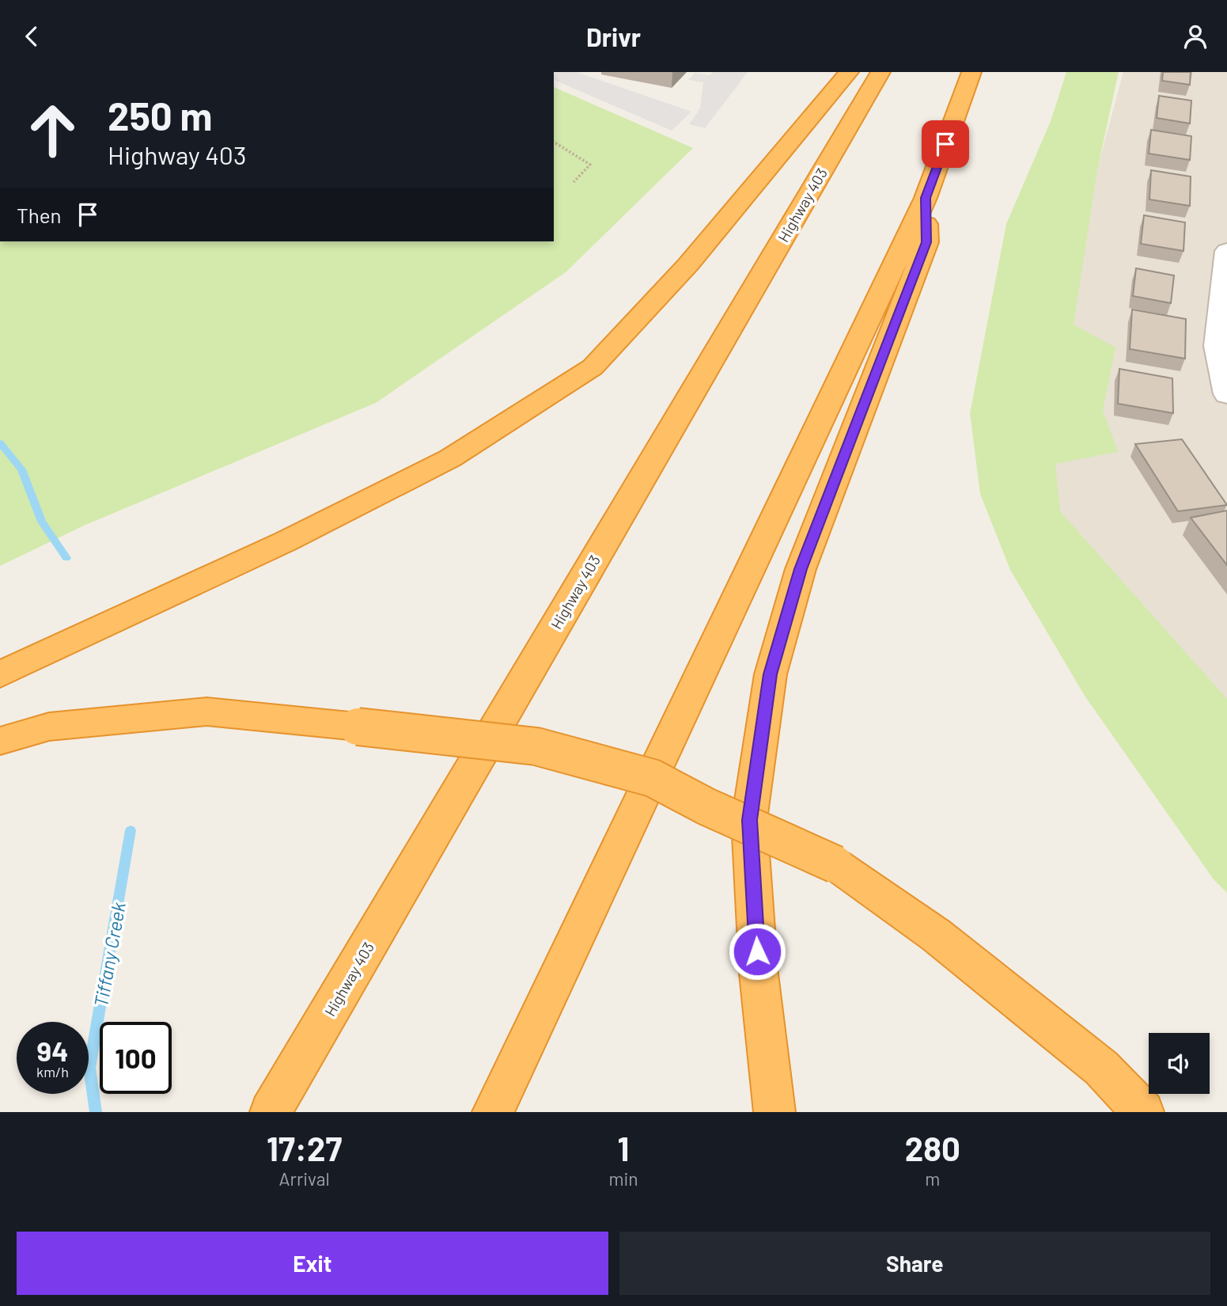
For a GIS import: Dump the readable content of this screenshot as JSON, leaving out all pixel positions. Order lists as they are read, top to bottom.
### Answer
{
  "streets": {
    "highway": ["Highway 403"]
  },
  "water": ["Tiffany Creek"],
  "page": {
    "header": "Drivr",
    "turn": ["250 m", "Highway 403"],
    "then": "Then",
    "speed": "94 km/h",
    "limit": "100",
    "eta": [
      "17:27",
      "Arrival",
      "1",
      "min",
      "280",
      "m"
    ],
    "buttons": ["Exit", "Share"]
  }
}
